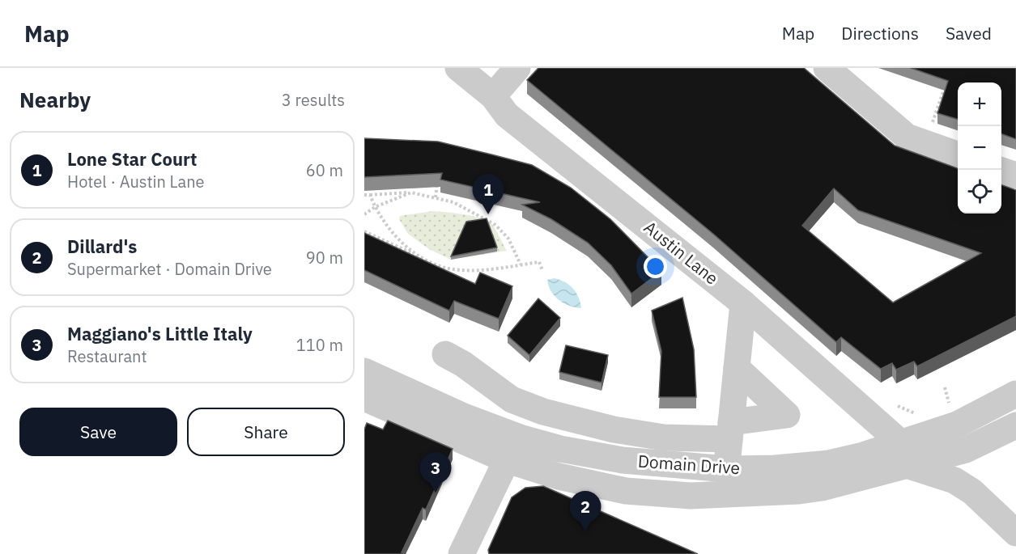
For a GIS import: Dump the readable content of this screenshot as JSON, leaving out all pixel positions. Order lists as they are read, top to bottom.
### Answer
{
  "streets": {
    "street": ["Austin Lane", "Domain Drive"]
  },
  "crossings": [
    ["Austin Lane", "Domain Drive"]
  ],
  "page": {
    "header": "Map",
    "nav": ["Map", "Directions", "Saved"],
    "heading": ["Nearby", "3 results"],
    "map_buttons": ["+", "−"],
    "list": [
      {
        "mark": "1",
        "name": "Lone Star Court",
        "note": "Hotel · Austin Lane",
        "value": "60 m"
      },
      {
        "mark": "2",
        "name": "Dillard's",
        "note": "Supermarket · Domain Drive",
        "value": "90 m"
      },
      {
        "mark": "3",
        "name": "Maggiano's Little Italy",
        "note": "Restaurant",
        "value": "110 m"
      }
    ],
    "pins": ["1", "3", "2"],
    "buttons": ["Save", "Share"]
  }
}
